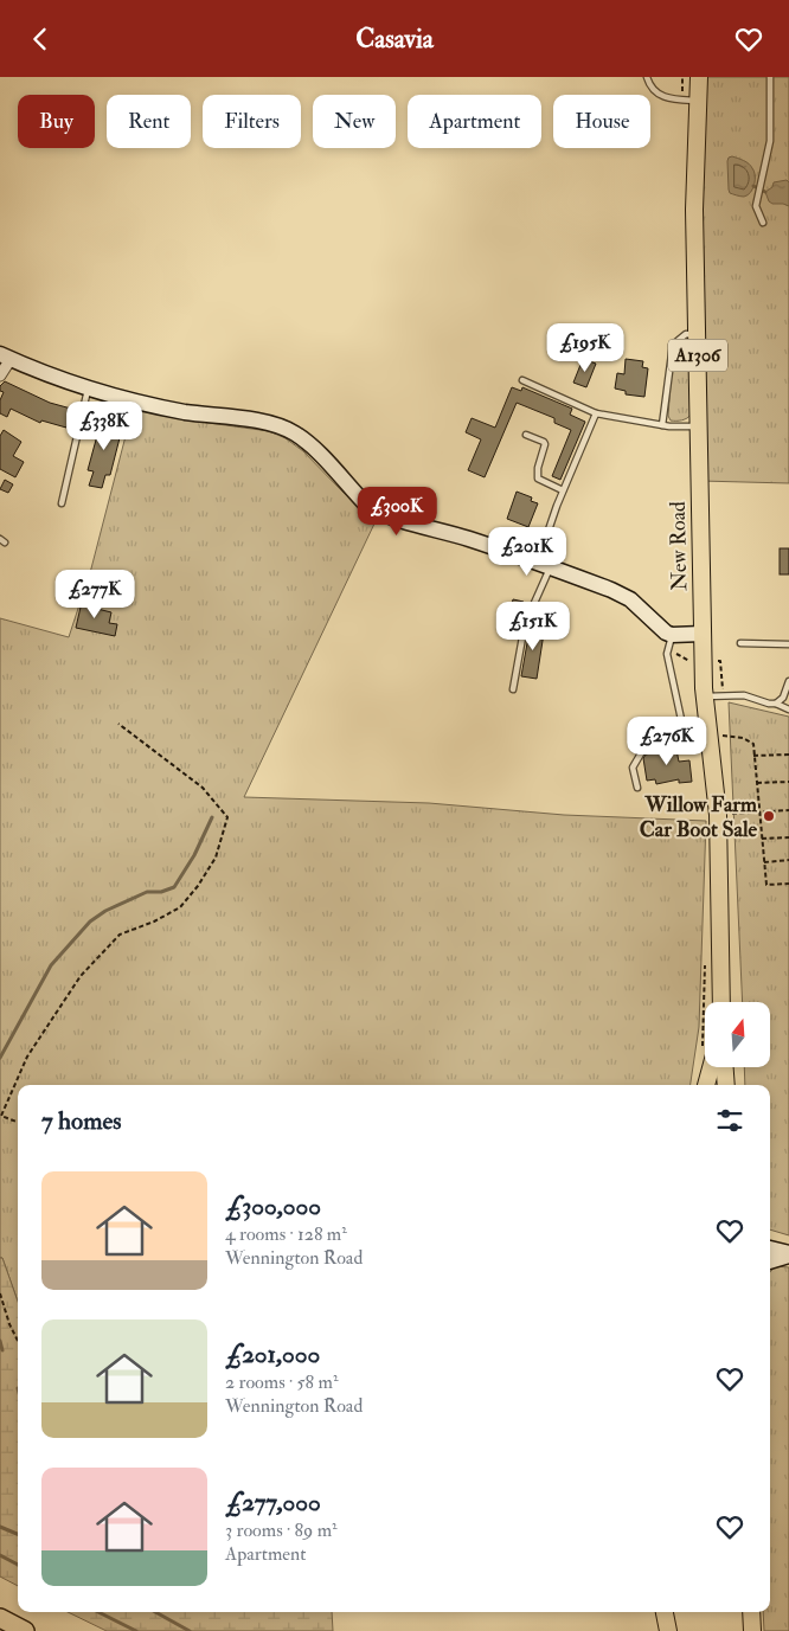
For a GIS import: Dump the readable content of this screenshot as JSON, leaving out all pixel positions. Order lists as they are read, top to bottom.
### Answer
{
  "streets": {
    "main road": ["A1306", "New Road"]
  },
  "places": ["Willow Farm Car Boot Sale"],
  "north": "top",
  "page": {
    "header": "Casavia",
    "chip": [
      "Buy",
      "Rent",
      "Filters",
      "New",
      "Apartment",
      "House"
    ],
    "price": [
      "£195K",
      "£338K",
      "£300K",
      "£201K",
      "£277K",
      "£151K",
      "£276K"
    ],
    "heading": "7 homes",
    "list": [
      {
        "name": "£300,000",
        "note": "4 rooms · 128 m² · Wennington Road"
      },
      {
        "name": "£201,000",
        "note": "2 rooms · 58 m² · Wennington Road"
      },
      {
        "name": "£277,000",
        "note": "3 rooms · 89 m² · Apartment"
      }
    ]
  }
}
